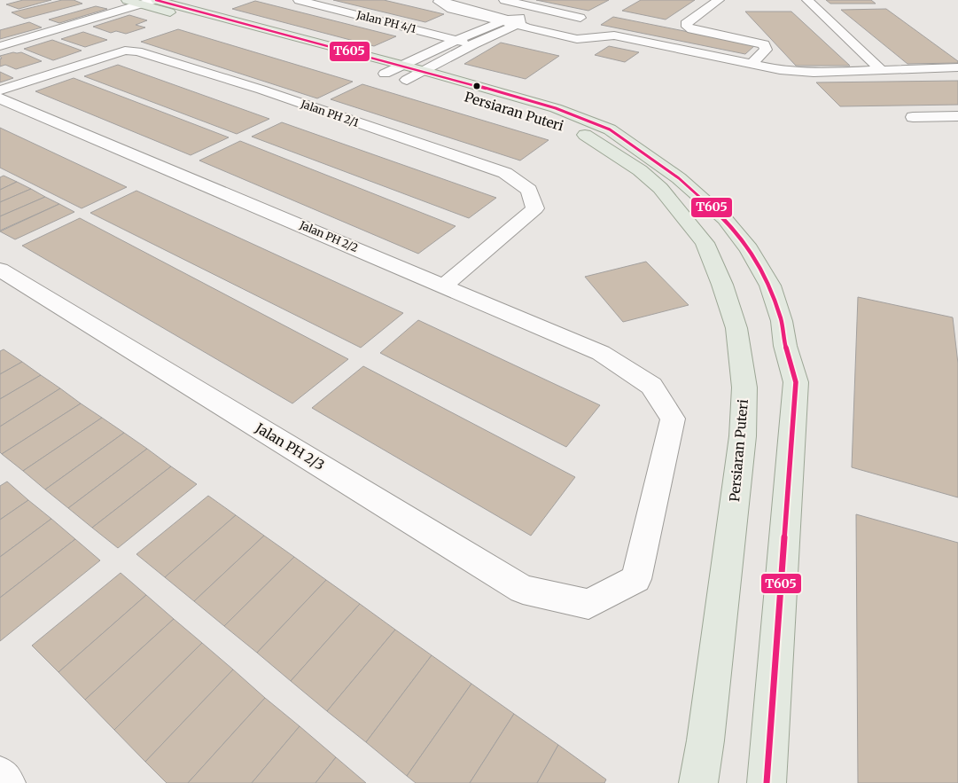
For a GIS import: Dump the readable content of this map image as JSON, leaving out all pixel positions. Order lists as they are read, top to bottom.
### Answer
{
  "streets": {
    "main road": ["Persiaran Puteri"],
    "street": [
      "Jalan PH 4/1",
      "Jalan PH 2/1",
      "Jalan PH 2/2",
      "Jalan PH 2/3"
    ]
  },
  "crossings": [
    ["Jalan PH 2/1", "Jalan PH 2/2"],
    ["Jalan PH 2/2", "Jalan PH 2/3"]
  ],
  "lines": ["transit line T605"]
}
